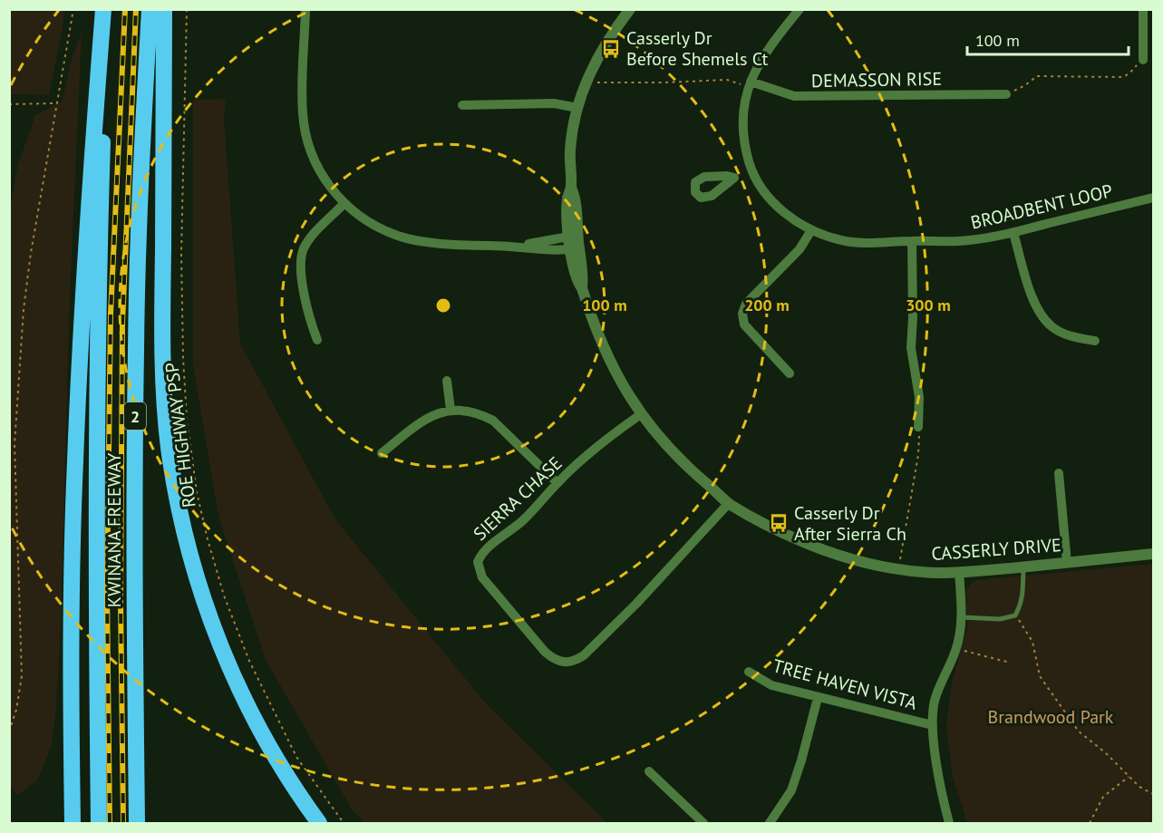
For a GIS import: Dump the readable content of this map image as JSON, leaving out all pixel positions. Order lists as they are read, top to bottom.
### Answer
{
  "streets": {
    "highway": ["2", "KWINANA FREEWAY"],
    "street": [
      "DEMASSON RISE",
      "BROADBENT LOOP",
      "SIERRA CHASE",
      "CASSERLY DRIVE",
      "TREE HAVEN VISTA"
    ],
    "path": ["ROE HIGHWAY PSP"]
  },
  "crossings": [
    ["DEMASSON RISE", "BROADBENT LOOP"],
    ["SIERRA CHASE", "CASSERLY DRIVE"]
  ],
  "parks": ["Brandwood Park"],
  "places": {
    "bus stop": ["Casserly Dr Before Shemels Ct", "Casserly Dr After Sierra Ch"]
  },
  "scale_bar": "100 m",
  "rings": ["100 m", "200 m", "300 m"]
}
